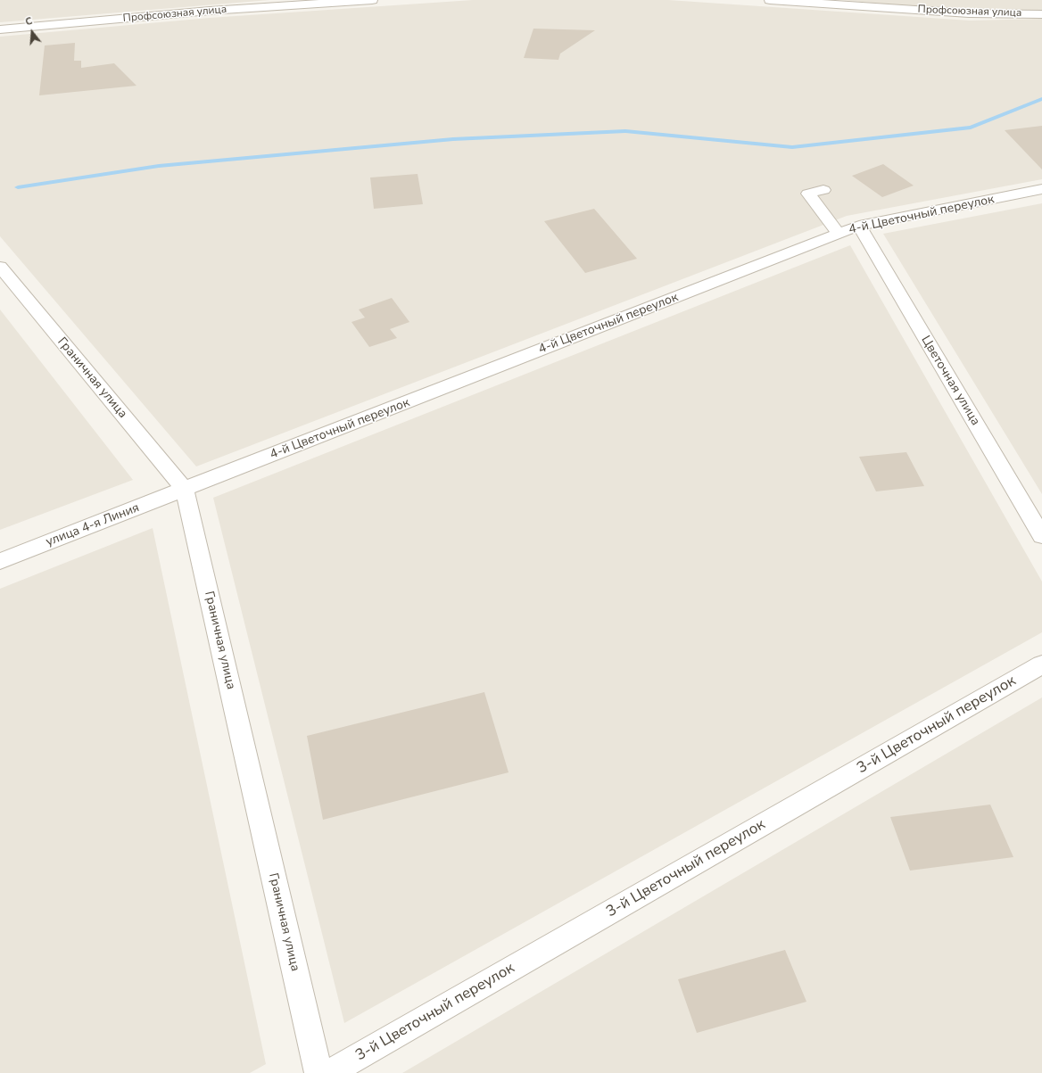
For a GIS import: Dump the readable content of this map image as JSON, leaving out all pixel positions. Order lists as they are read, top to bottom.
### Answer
{
  "streets": {
    "street": [
      "Профсоюзная улица",
      "4-й Цветочный переулок",
      "Граничная улица",
      "Цветочная улица",
      "улица 4-я Линия",
      "3-й Цветочный переулок"
    ]
  },
  "crossings": [
    ["4-й Цветочный переулок", "Граничная улица"],
    ["4-й Цветочный переулок", "Цветочная улица"],
    ["4-й Цветочный переулок", "улица 4-я Линия"],
    ["Граничная улица", "улица 4-я Линия"]
  ],
  "north": "top"
}
